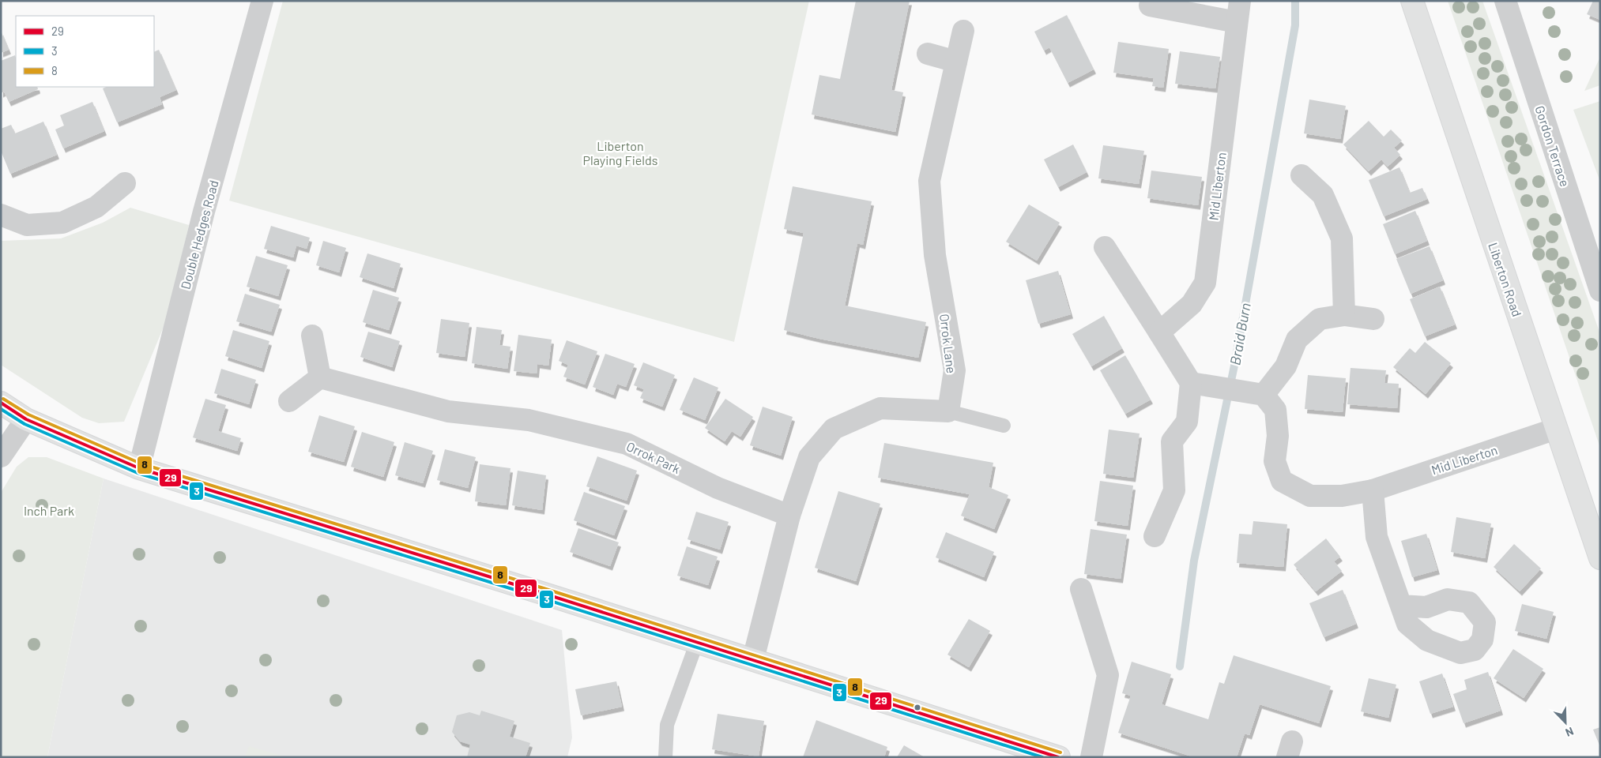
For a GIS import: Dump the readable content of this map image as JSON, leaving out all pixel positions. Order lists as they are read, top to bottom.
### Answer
{
  "streets": {
    "main road": ["Liberton Road"],
    "street": [
      "Gordon Terrace",
      "Mid Liberton",
      "Double Hedges Road",
      "Orrok Lane",
      "Orrok Park"
    ]
  },
  "crossings": [
    ["Mid Liberton", "Liberton Road"]
  ],
  "water": ["Braid Burn"],
  "parks": ["Liberton Playing Fields", "Inch Park"],
  "lines": ["transit line 8", "transit line 29", "transit line 3"],
  "legend": ["29", "3", "8"],
  "north": "bottom right"
}
